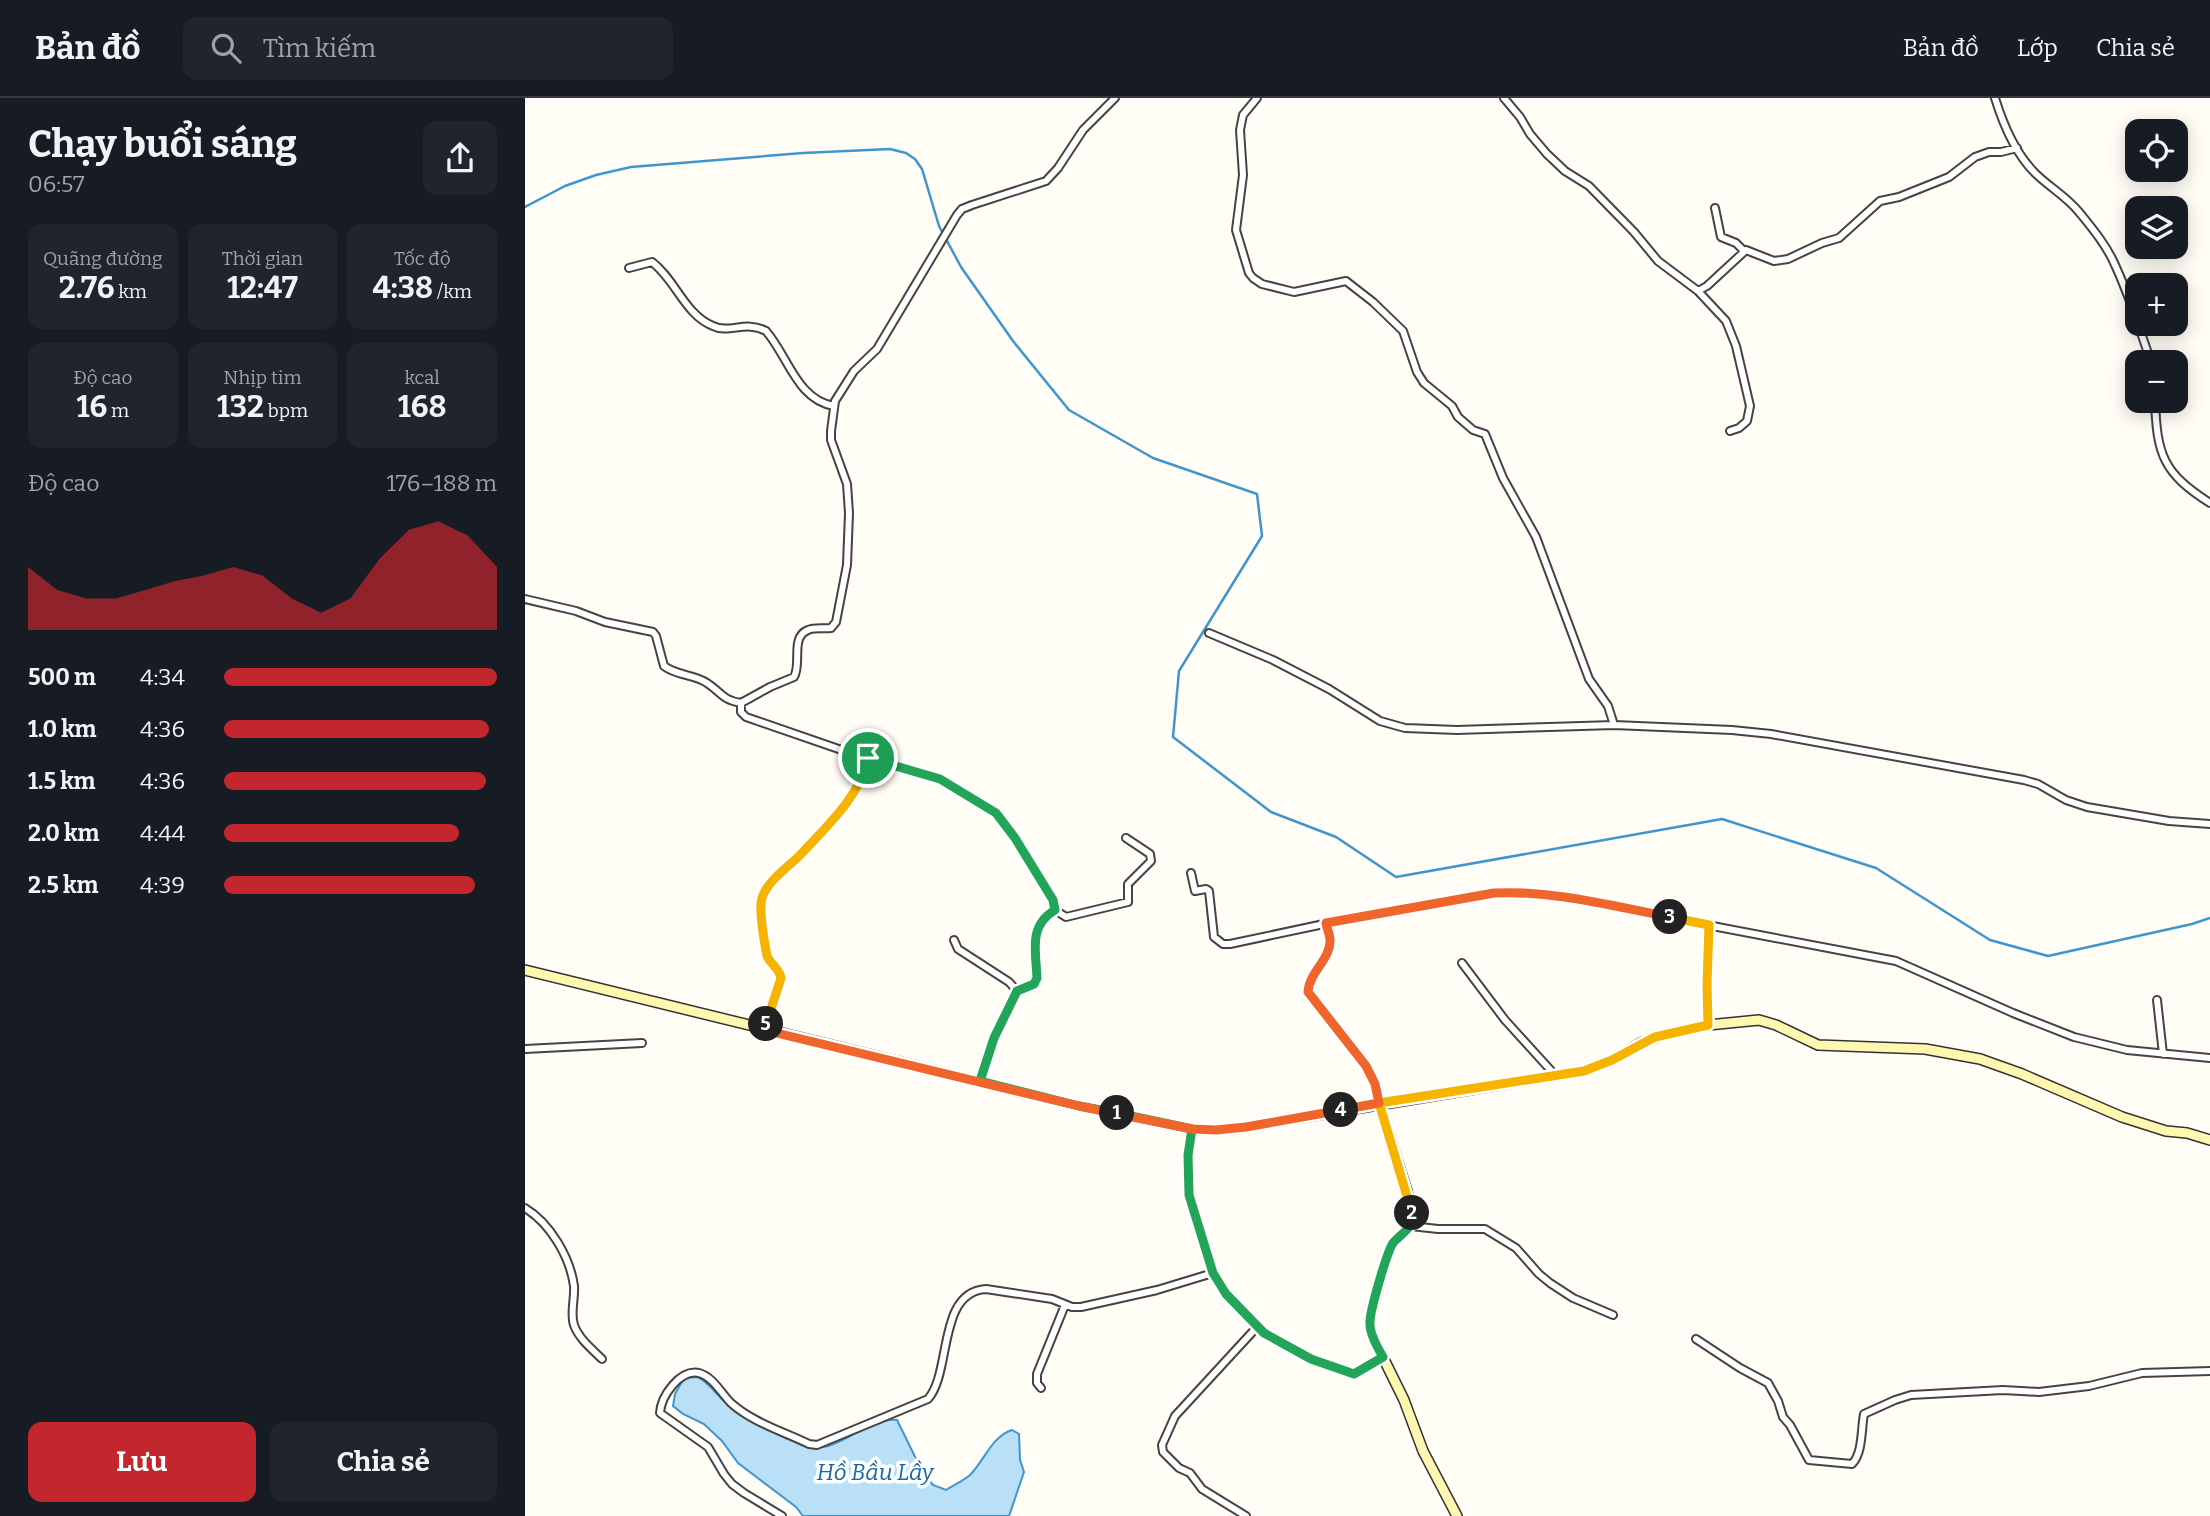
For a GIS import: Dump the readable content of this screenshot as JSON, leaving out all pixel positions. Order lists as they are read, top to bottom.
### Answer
{
  "water": ["Hồ Bầu Lầy"],
  "page": {
    "header": "Bản đồ",
    "search": "Tìm kiếm",
    "nav": ["Bản đồ", "Lớp", "Chia sẻ"],
    "heading": ["Chạy buổi sáng", "06:57"],
    "map_buttons": ["+", "−"],
    "stats": [
      ["Quãng đường", "2.76 km"],
      ["Thời gian", "12:47"],
      ["Tốc độ", "4:38 /km"],
      ["Độ cao", "16 m"],
      ["Nhịp tim", "132 bpm"],
      ["kcal", "168"]
    ],
    "chart": ["Độ cao", "176–188 m"],
    "list": [
      {
        "name": "500 m",
        "note": "4:34"
      },
      {
        "name": "1.0 km",
        "note": "4:36"
      },
      {
        "name": "1.5 km",
        "note": "4:36"
      },
      {
        "name": "2.0 km",
        "note": "4:44"
      },
      {
        "name": "2.5 km",
        "note": "4:39"
      }
    ],
    "pins": [
      "3",
      "5",
      "4",
      "1",
      "2"
    ],
    "buttons": ["Lưu", "Chia sẻ"]
  }
}
